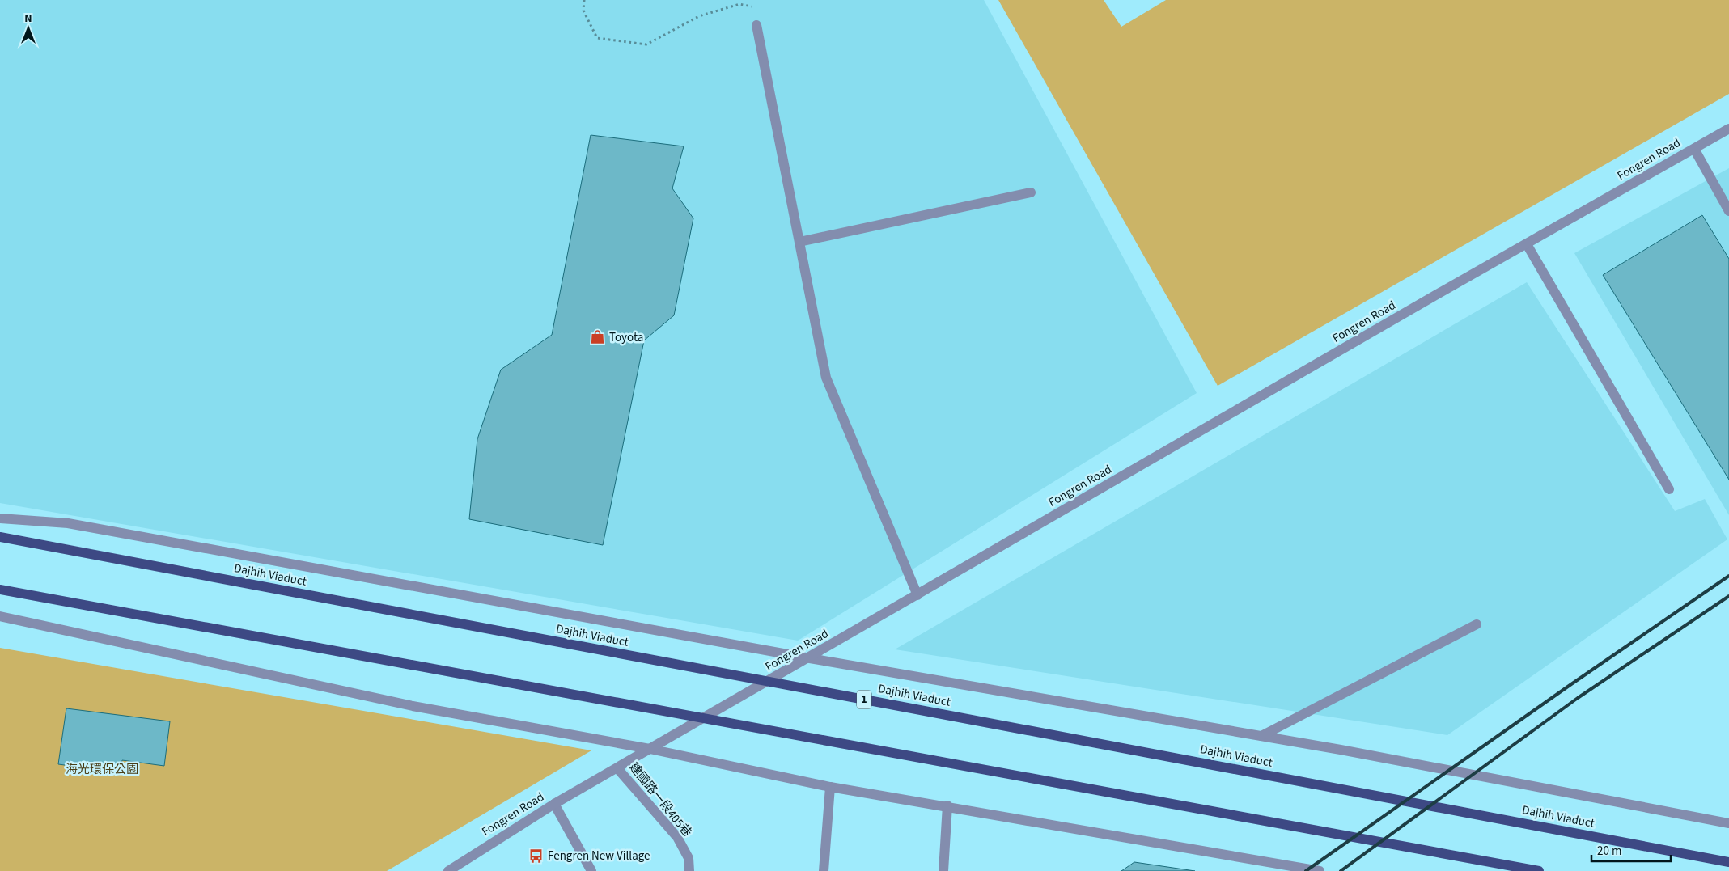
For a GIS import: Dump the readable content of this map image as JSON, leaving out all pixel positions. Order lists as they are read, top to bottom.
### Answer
{
  "streets": {
    "main road": ["Dajhih Viaduct", "1"],
    "street": ["Fongren Road", "建國路一段405巷"]
  },
  "crossings": [
    ["Fongren Road", "建國路一段405巷"]
  ],
  "parks": ["海光環保公園"],
  "places": {
    "shop": ["Toyota"],
    "bus stop": ["Fengren New Village"]
  },
  "scale_bar": "20 m",
  "north": "top"
}
